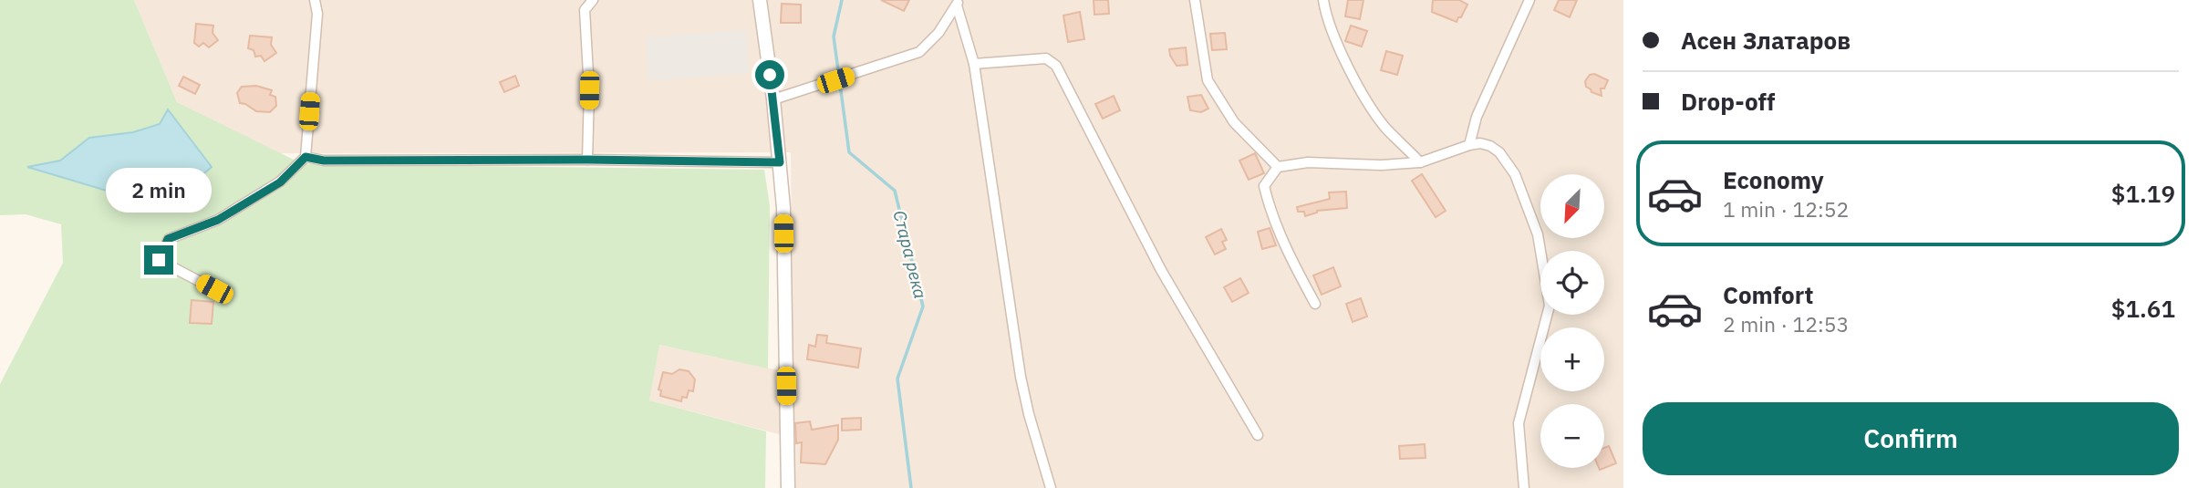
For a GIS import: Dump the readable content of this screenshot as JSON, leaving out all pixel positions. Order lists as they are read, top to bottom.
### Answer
{
  "water": ["Стара река"],
  "north": "bottom left",
  "page": {
    "banner": ["Асен Златаров", "Drop-off"],
    "list": [
      {
        "name": "Economy",
        "note": "1 min · 12:52",
        "value": "$1.19"
      },
      {
        "name": "Comfort",
        "note": "2 min · 12:53",
        "value": "$1.61"
      }
    ],
    "bubble": "2 min",
    "map_buttons": ["+", "−"],
    "buttons": "Confirm"
  }
}
